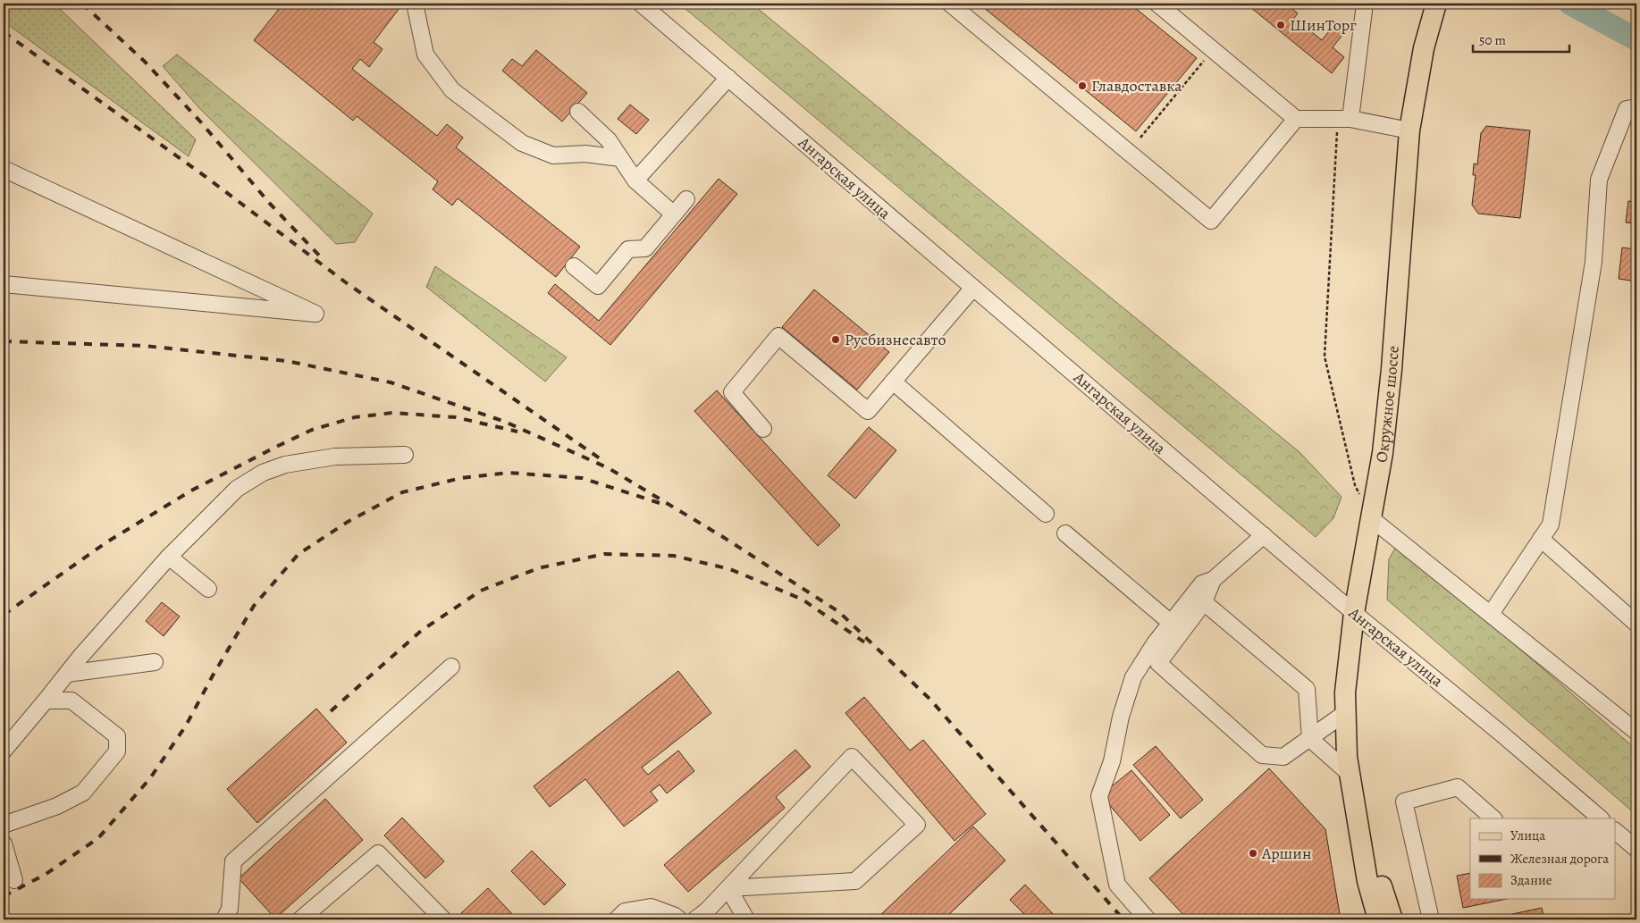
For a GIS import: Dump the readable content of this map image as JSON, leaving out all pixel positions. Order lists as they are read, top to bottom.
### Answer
{
  "streets": {
    "main road": ["Окружное шоссе"],
    "street": ["Ангарская улица"]
  },
  "crossings": [
    ["Ангарская улица", "Окружное шоссе"]
  ],
  "places": [
    "ШинТорг",
    "Главдоставка",
    "Русбизнесавто",
    "Аршин"
  ],
  "legend": ["Улица", "Железная дорога", "Здание"],
  "scale_bar": "50 m"
}
